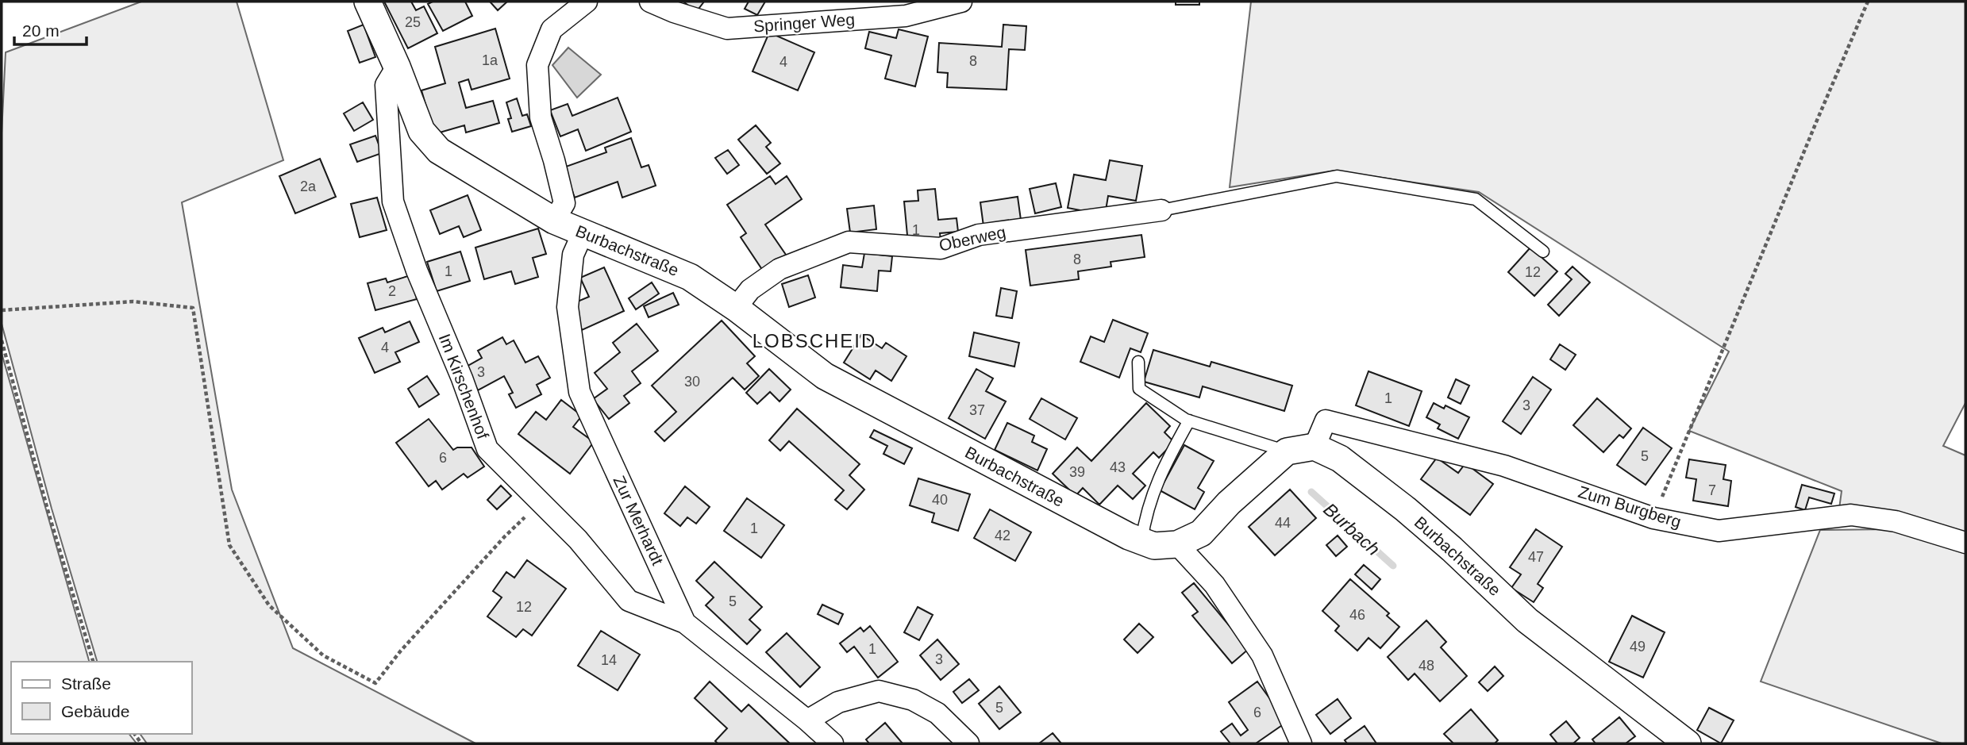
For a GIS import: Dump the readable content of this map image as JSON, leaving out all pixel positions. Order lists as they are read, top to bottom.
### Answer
{
  "streets": {
    "street": [
      "Springer Weg",
      "Oberweg",
      "Burbachstraße",
      "Im Kirschenhof",
      "Zum Burgberg",
      "Zur Merhardt"
    ]
  },
  "crossings": [
    ["Oberweg", "Burbachstraße"],
    ["Burbachstraße", "Im Kirschenhof"],
    ["Burbachstraße", "Zum Burgberg"],
    ["Burbachstraße", "Zur Merhardt"],
    ["Im Kirschenhof", "Zur Merhardt"]
  ],
  "districts": ["LOBSCHEID"],
  "water": ["Burbach"],
  "house_numbers": [
    "25",
    "1a",
    "8",
    "4",
    "2a",
    "1",
    "8",
    "1",
    "12",
    "2",
    "4",
    "3",
    "30",
    "1",
    "3",
    "37",
    "5",
    "6",
    "43",
    "39",
    "7",
    "40",
    "44",
    "1",
    "42",
    "47",
    "5",
    "12",
    "46",
    "49",
    "1",
    "3",
    "14",
    "48",
    "5",
    "6"
  ],
  "legend": ["Straße", "Gebäude"],
  "scale_bar": "20 m"
}
